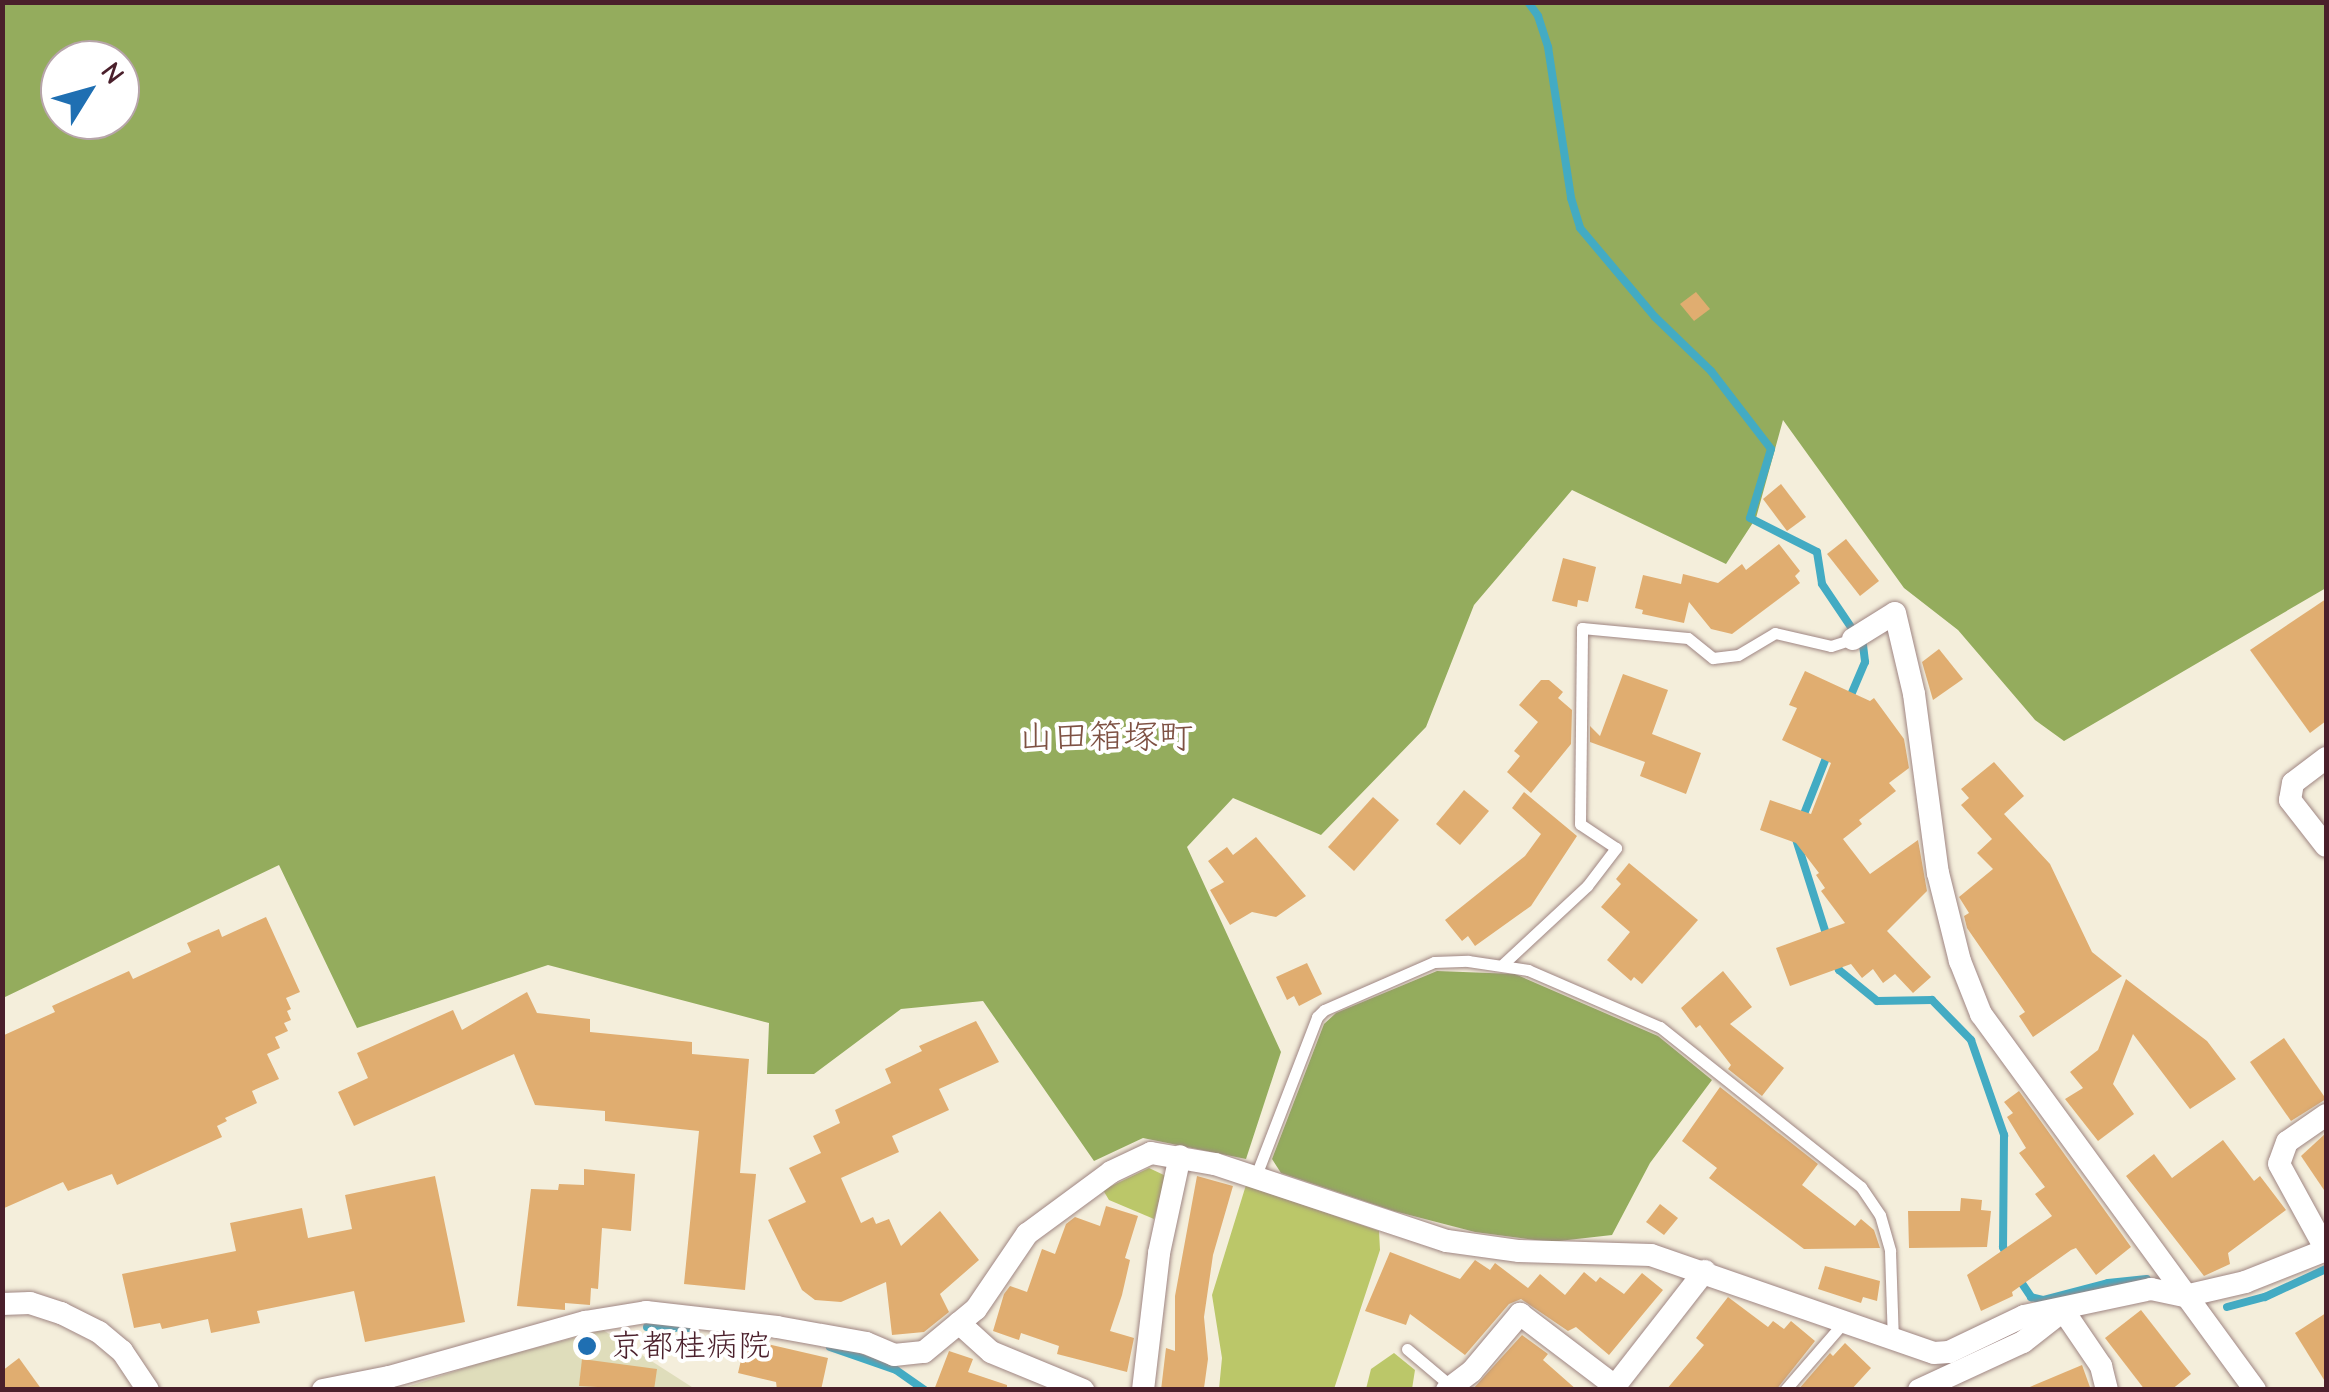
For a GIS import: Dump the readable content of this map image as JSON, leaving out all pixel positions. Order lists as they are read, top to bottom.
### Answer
{
  "districts": ["山田箱塚町"],
  "places": ["京都桂病院"],
  "north": "top right"
}
